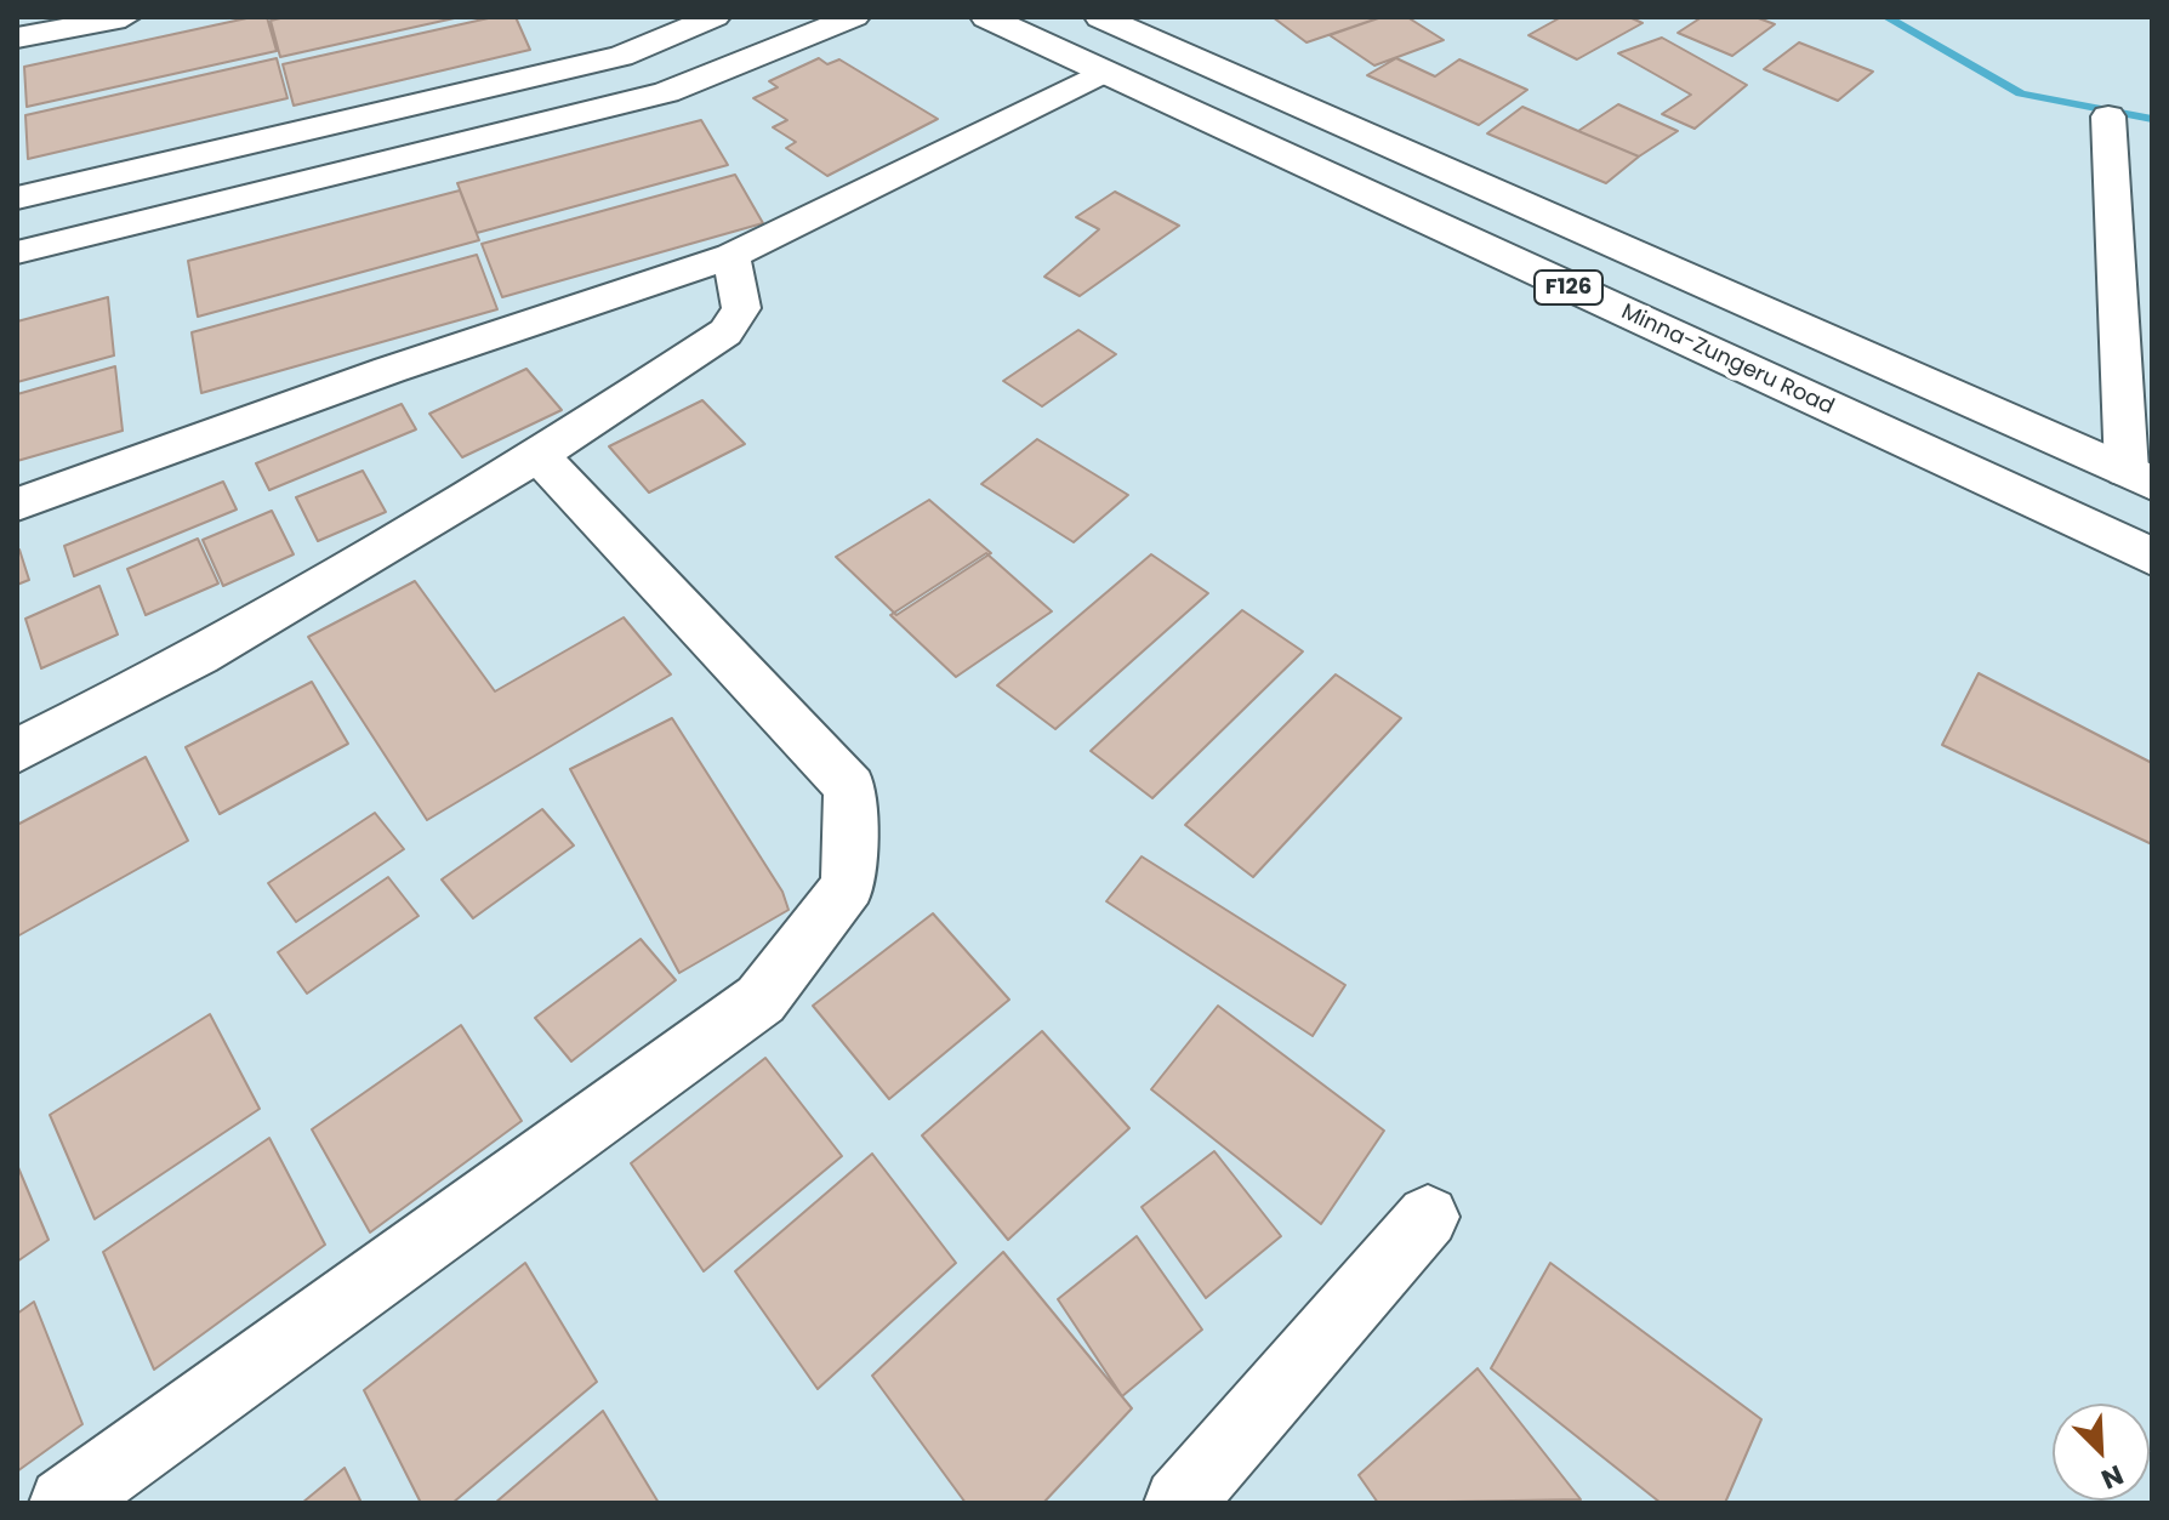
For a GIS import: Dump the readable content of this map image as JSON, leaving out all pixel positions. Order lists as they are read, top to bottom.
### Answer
{
  "streets": {
    "main road": ["F126", "Minna-Zungeru Road"]
  },
  "north": "bottom right"
}
